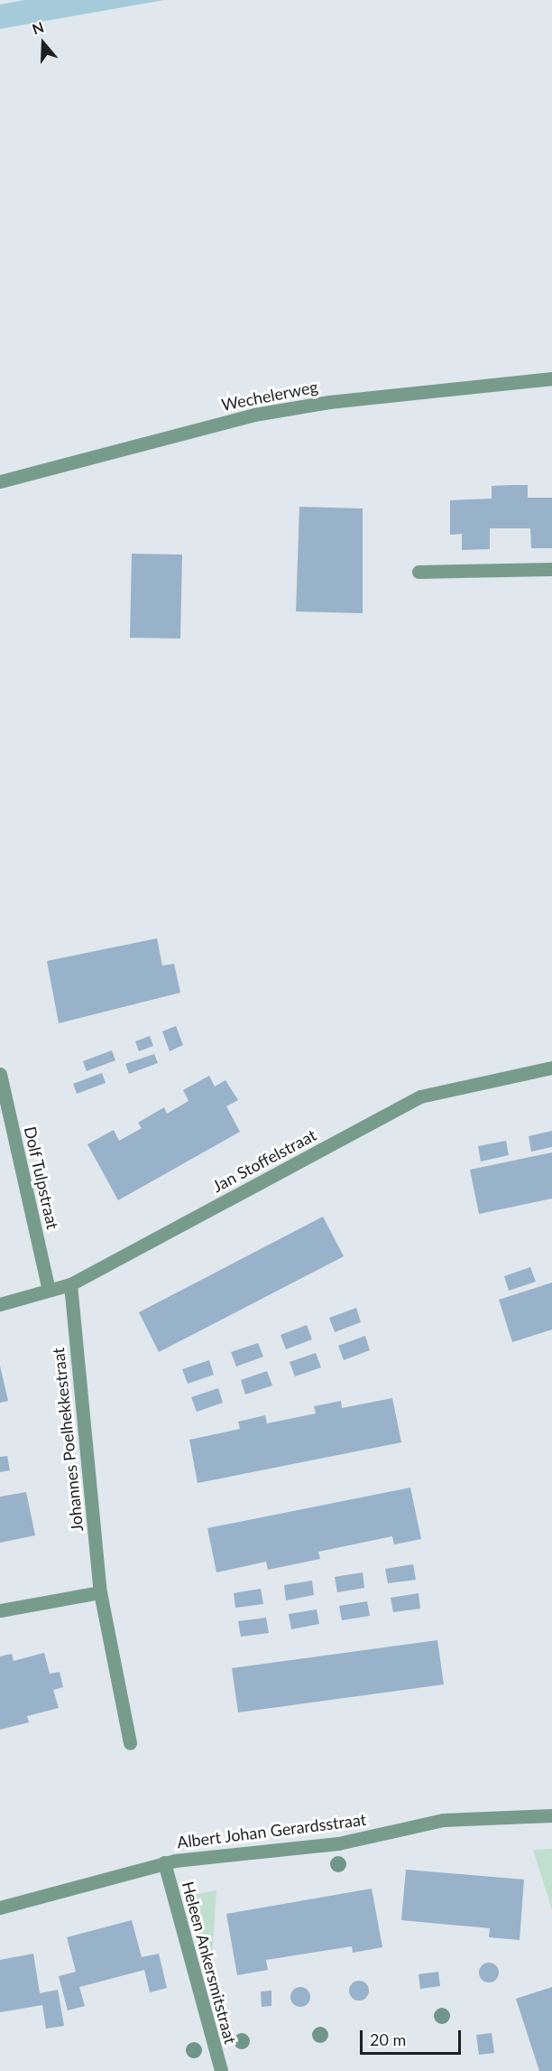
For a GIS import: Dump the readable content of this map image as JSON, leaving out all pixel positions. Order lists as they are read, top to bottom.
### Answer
{
  "streets": {
    "street": [
      "Wechelerweg",
      "Jan Stoffelstraat",
      "Dolf Tulpstraat",
      "Johannes Poelhekkestraat",
      "Albert Johan Gerardsstraat",
      "Heleen Ankersmitstraat"
    ]
  },
  "crossings": [
    ["Jan Stoffelstraat", "Dolf Tulpstraat"],
    ["Jan Stoffelstraat", "Johannes Poelhekkestraat"],
    ["Albert Johan Gerardsstraat", "Heleen Ankersmitstraat"]
  ],
  "scale_bar": "20 m",
  "north": "top"
}
